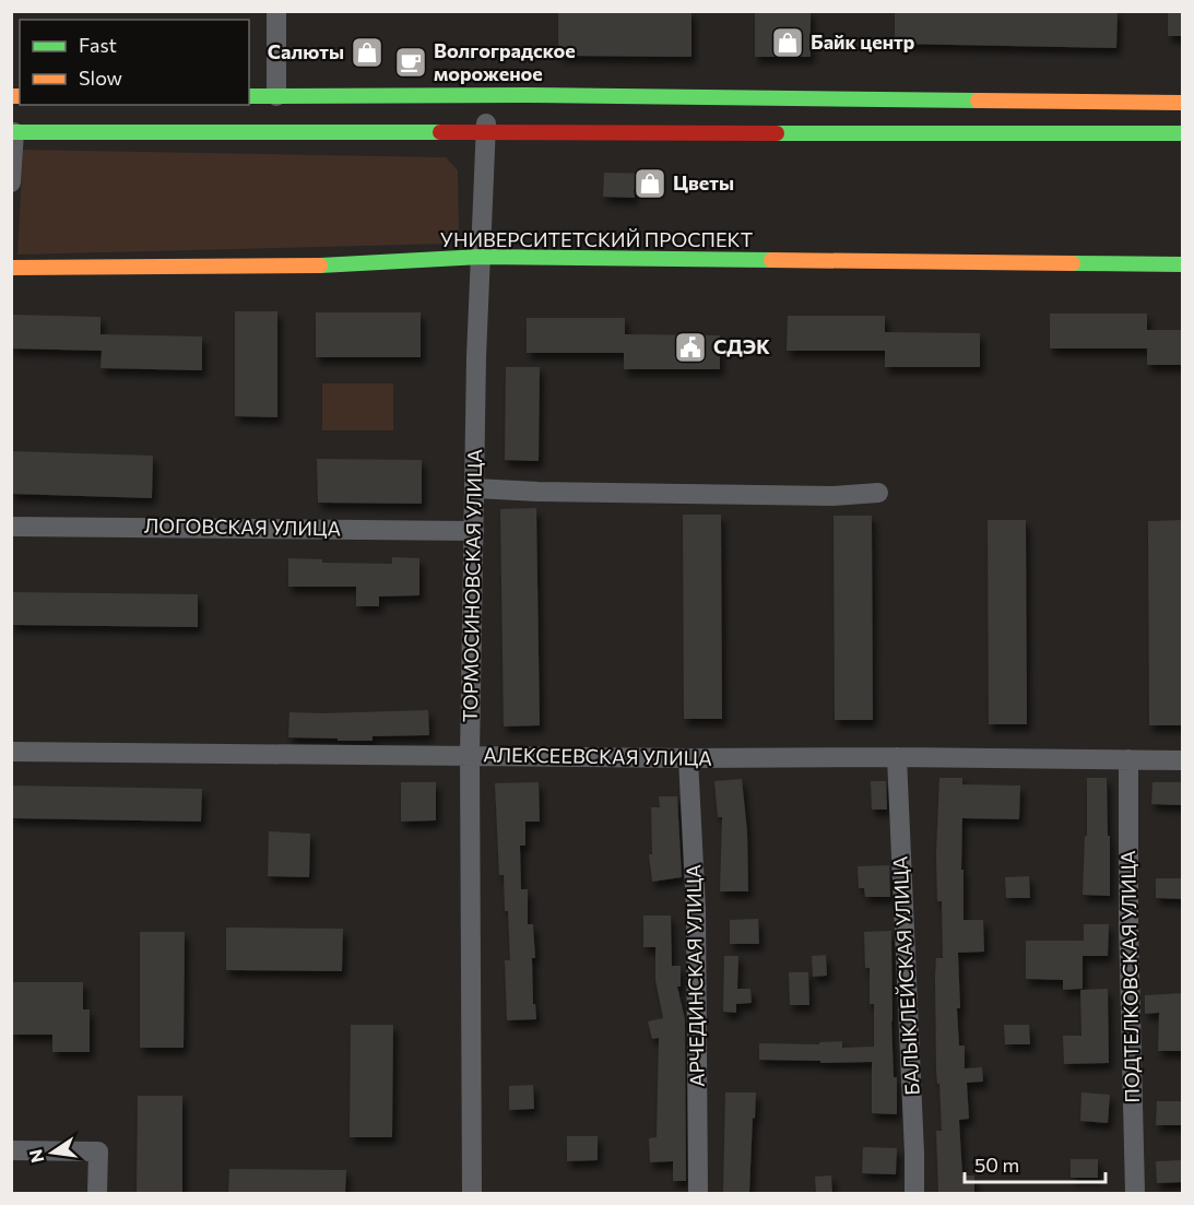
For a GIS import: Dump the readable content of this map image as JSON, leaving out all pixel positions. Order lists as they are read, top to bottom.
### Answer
{
  "streets": {
    "main road": ["УНИВЕРСИТЕТСКИЙ ПРОСПЕКТ"],
    "street": [
      "ЛОГОВСКАЯ УЛИЦА",
      "ТОРМОСИНОВСКАЯ УЛИЦА",
      "АЛЕКСЕЕВСКАЯ УЛИЦА",
      "АРЧЕДИНСКАЯ УЛИЦА",
      "БАЛЫКЛЕЙСКАЯ УЛИЦА",
      "ПОДТЕЛКОВСКАЯ УЛИЦА"
    ]
  },
  "crossings": [
    ["УНИВЕРСИТЕТСКИЙ ПРОСПЕКТ", "ТОРМОСИНОВСКАЯ УЛИЦА"],
    ["ЛОГОВСКАЯ УЛИЦА", "ТОРМОСИНОВСКАЯ УЛИЦА"],
    ["ТОРМОСИНОВСКАЯ УЛИЦА", "АЛЕКСЕЕВСКАЯ УЛИЦА"],
    ["АЛЕКСЕЕВСКАЯ УЛИЦА", "АРЧЕДИНСКАЯ УЛИЦА"],
    ["АЛЕКСЕЕВСКАЯ УЛИЦА", "БАЛЫКЛЕЙСКАЯ УЛИЦА"],
    ["АЛЕКСЕЕВСКАЯ УЛИЦА", "ПОДТЕЛКОВСКАЯ УЛИЦА"]
  ],
  "places": {
    "shop": ["Байк центр", "Салюты", "Цветы"],
    "cafe": ["Волгоградское мороженое"],
    "public building": ["СДЭК"]
  },
  "legend": ["Fast", "Slow"],
  "scale_bar": "50 m",
  "north": "left"
}
